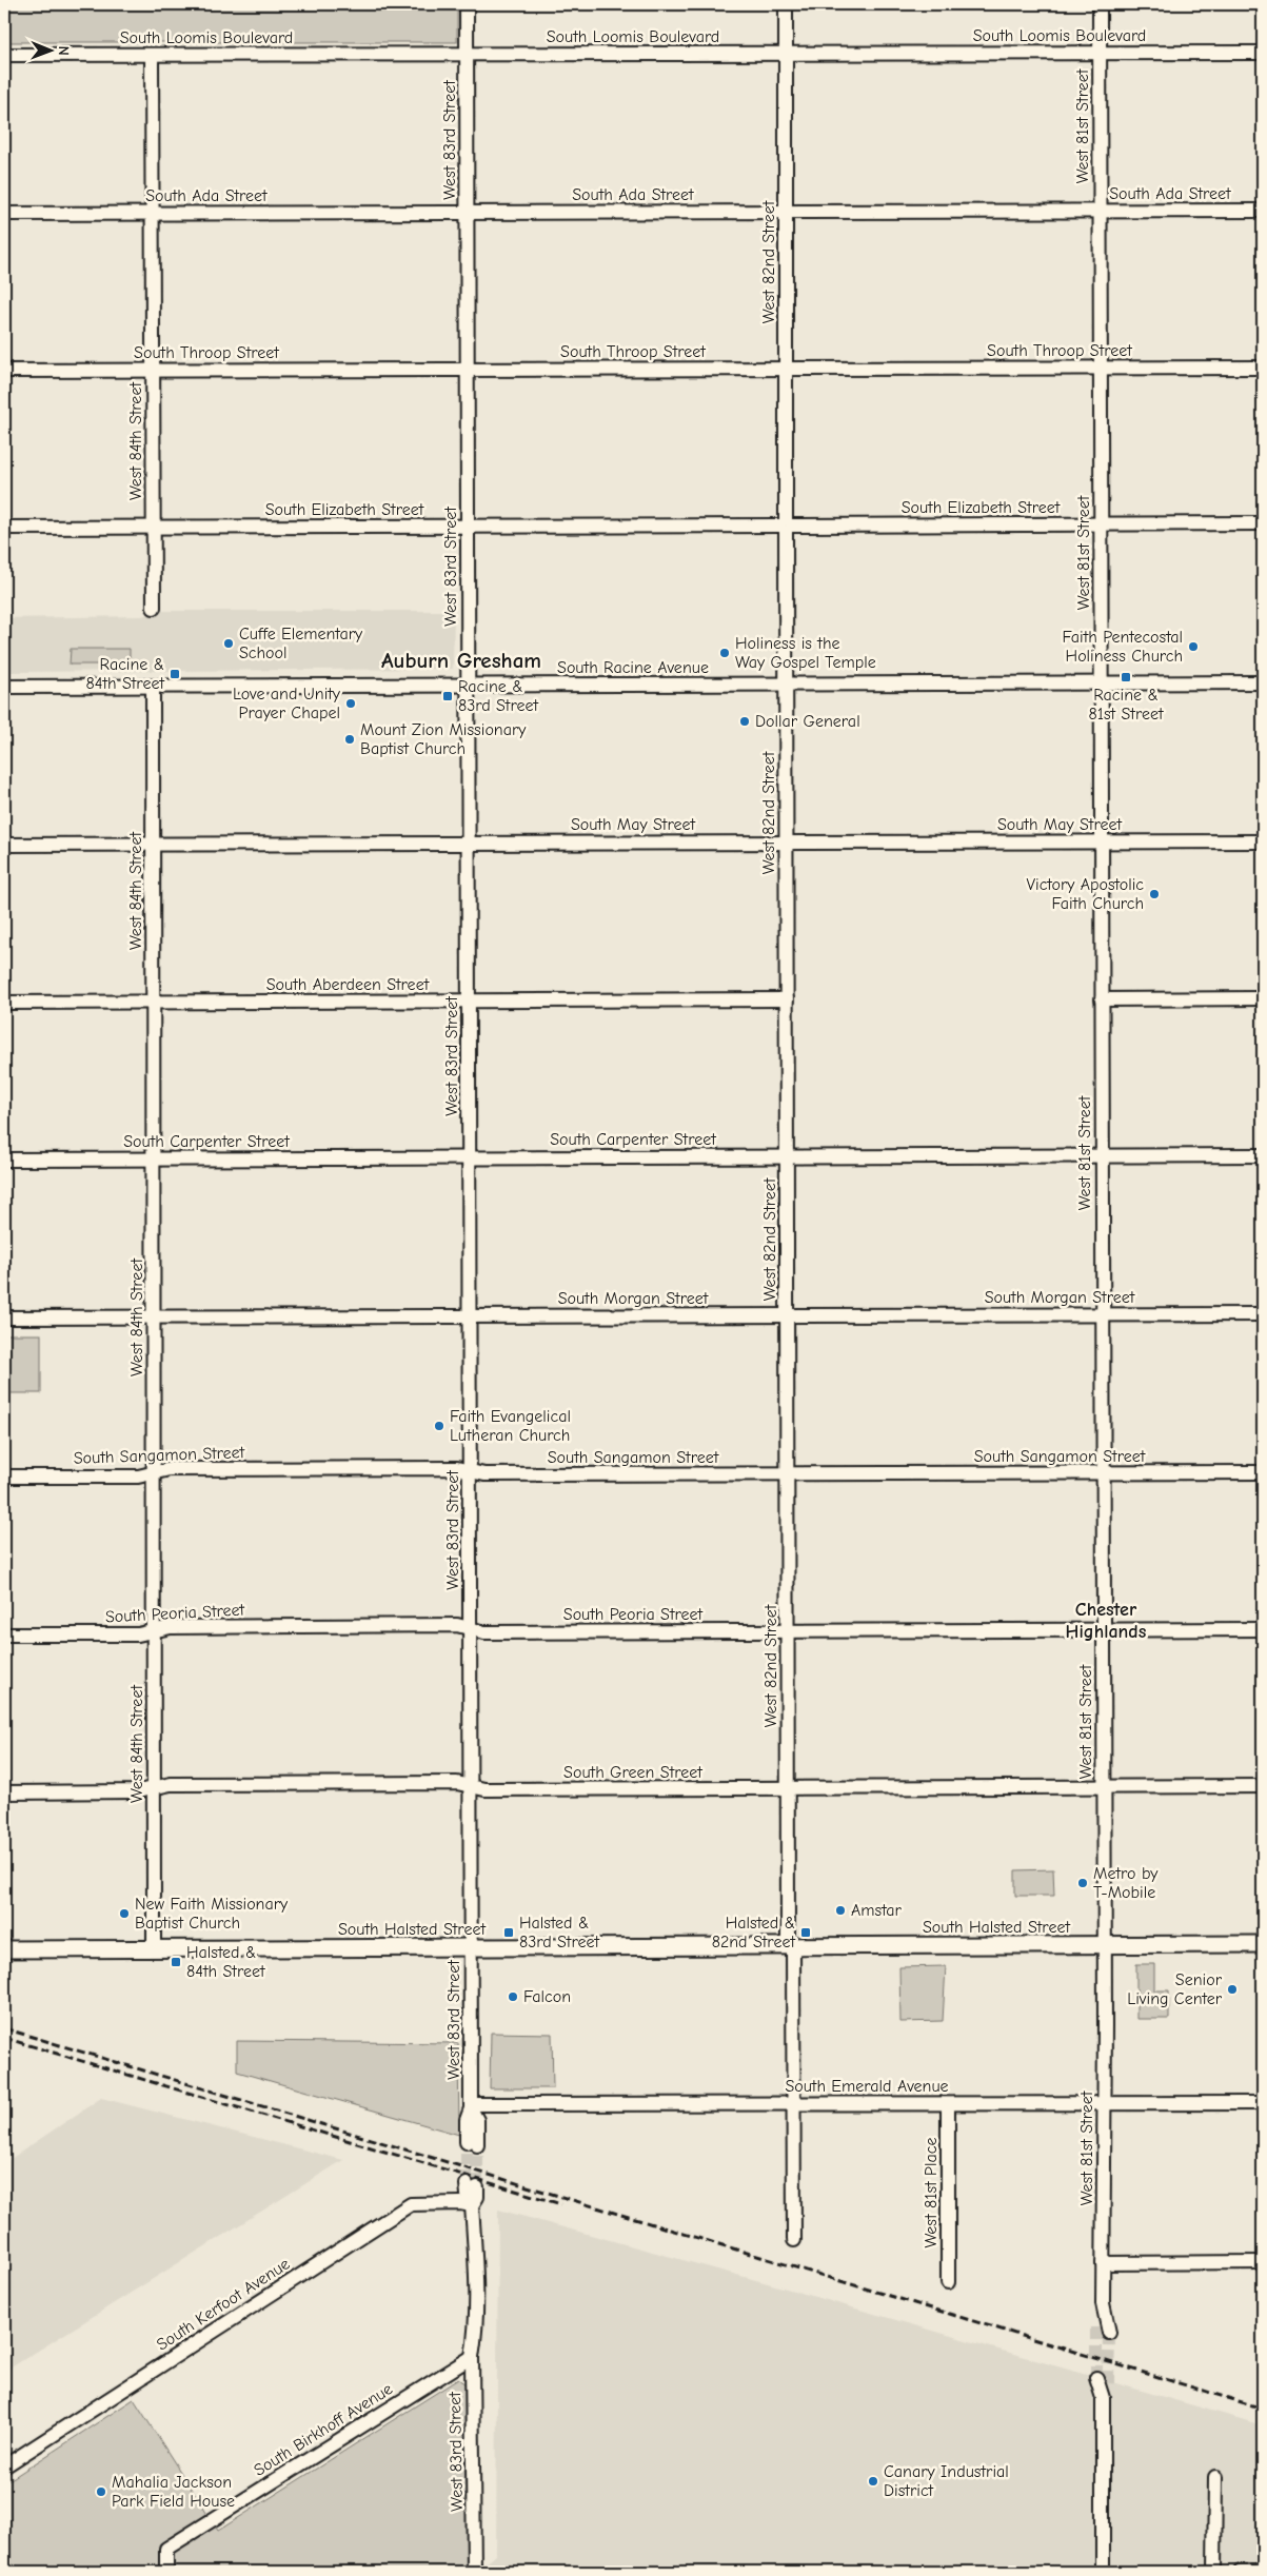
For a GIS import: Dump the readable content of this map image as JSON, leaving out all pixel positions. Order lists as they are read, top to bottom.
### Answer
{
  "streets": {
    "main road": ["South Halsted Street"],
    "street": [
      "South Loomis Boulevard",
      "West 81st Street",
      "West 83rd Street",
      "South Ada Street",
      "West 82nd Street",
      "South Throop Street",
      "West 84th Street",
      "South Elizabeth Street",
      "South Racine Avenue",
      "South May Street",
      "South Aberdeen Street",
      "South Carpenter Street",
      "South Morgan Street",
      "South Sangamon Street",
      "South Peoria Street",
      "South Green Street",
      "South Emerald Avenue",
      "West 81st Place",
      "South Kerfoot Avenue",
      "South Birkhoff Avenue"
    ]
  },
  "crossings": [
    ["South Loomis Boulevard", "West 81st Street"],
    ["South Loomis Boulevard", "West 83rd Street"],
    ["South Loomis Boulevard", "West 82nd Street"],
    ["South Loomis Boulevard", "West 84th Street"],
    ["West 81st Street", "South Ada Street"],
    ["West 81st Street", "South Throop Street"],
    ["West 81st Street", "South Elizabeth Street"],
    ["West 81st Street", "South Racine Avenue"],
    ["West 81st Street", "South May Street"],
    ["West 81st Street", "South Carpenter Street"],
    ["West 81st Street", "South Morgan Street"],
    ["West 81st Street", "South Sangamon Street"],
    ["West 81st Street", "South Peoria Street"],
    ["West 81st Street", "South Green Street"],
    ["West 81st Street", "South Halsted Street"],
    ["West 81st Street", "South Emerald Avenue"],
    ["West 83rd Street", "South Ada Street"],
    ["West 83rd Street", "South Throop Street"],
    ["West 83rd Street", "South Elizabeth Street"],
    ["West 83rd Street", "South Racine Avenue"],
    ["West 83rd Street", "South May Street"],
    ["West 83rd Street", "South Aberdeen Street"],
    ["West 83rd Street", "South Carpenter Street"],
    ["West 83rd Street", "South Morgan Street"],
    ["West 83rd Street", "South Sangamon Street"],
    ["West 83rd Street", "South Peoria Street"],
    ["West 83rd Street", "South Green Street"],
    ["West 83rd Street", "South Halsted Street"],
    ["West 83rd Street", "South Emerald Avenue"],
    ["West 83rd Street", "South Kerfoot Avenue"],
    ["West 83rd Street", "South Birkhoff Avenue"],
    ["South Ada Street", "West 82nd Street"],
    ["South Ada Street", "West 84th Street"],
    ["West 82nd Street", "South Throop Street"],
    ["West 82nd Street", "South Elizabeth Street"],
    ["West 82nd Street", "South Racine Avenue"],
    ["West 82nd Street", "South May Street"],
    ["West 82nd Street", "South Aberdeen Street"],
    ["West 82nd Street", "South Carpenter Street"],
    ["West 82nd Street", "South Morgan Street"],
    ["West 82nd Street", "South Sangamon Street"],
    ["West 82nd Street", "South Peoria Street"],
    ["West 82nd Street", "South Green Street"],
    ["West 82nd Street", "South Halsted Street"],
    ["West 82nd Street", "South Emerald Avenue"],
    ["South Throop Street", "West 84th Street"],
    ["West 84th Street", "South Elizabeth Street"],
    ["West 84th Street", "South Racine Avenue"],
    ["West 84th Street", "South May Street"],
    ["West 84th Street", "South Aberdeen Street"],
    ["West 84th Street", "South Carpenter Street"],
    ["West 84th Street", "South Morgan Street"],
    ["West 84th Street", "South Sangamon Street"],
    ["West 84th Street", "South Peoria Street"],
    ["West 84th Street", "South Green Street"],
    ["West 84th Street", "South Halsted Street"],
    ["South Emerald Avenue", "West 81st Place"]
  ],
  "districts": ["Auburn Gresham", "Chester Highlands"],
  "places": {
    "other": [
      "Cuffe Elementary School",
      "Faith Pentecostal Holiness Church",
      "Holiness is the Way Gospel Temple",
      "Love and Unity Prayer Chapel",
      "Dollar General",
      "Mount Zion Missionary Baptist Church",
      "Victory Apostolic Faith Church",
      "Faith Evangelical Lutheran Church",
      "Metro by T-Mobile",
      "Amstar",
      "New Faith Missionary Baptist Church",
      "Senior Living Center",
      "Falcon",
      "Canary Industrial District",
      "Mahalia Jackson Park Field House"
    ],
    "transit": [
      "Racine & 84th Street",
      "Racine & 81st Street",
      "Racine & 83rd Street",
      "Halsted & 83rd Street",
      "Halsted & 82nd Street",
      "Halsted & 84th Street"
    ]
  },
  "north": "right"
}
